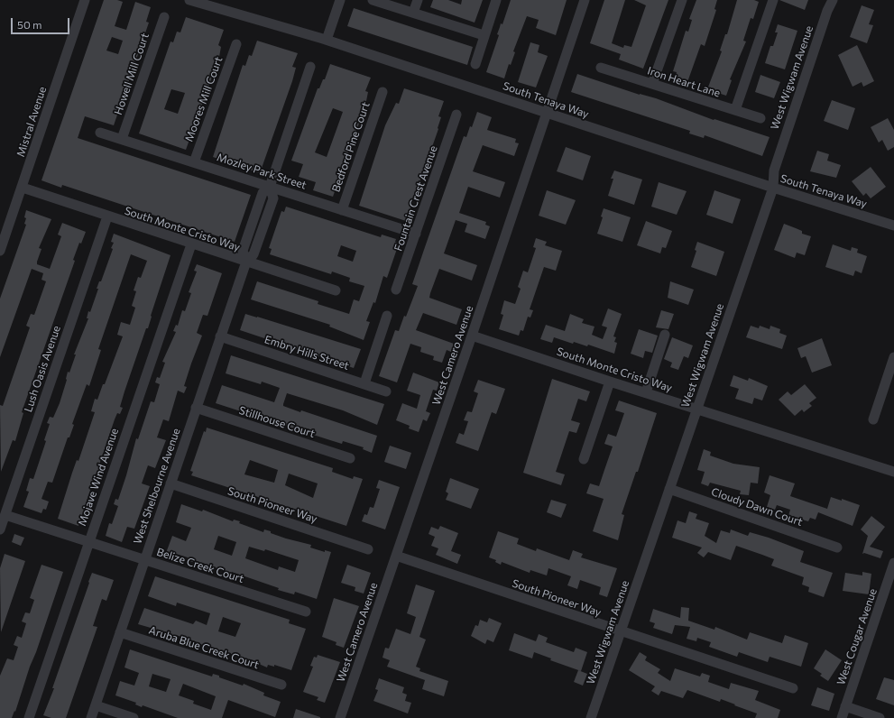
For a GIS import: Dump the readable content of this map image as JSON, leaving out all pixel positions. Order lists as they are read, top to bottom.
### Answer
{
  "streets": {
    "street": [
      "Howell Mill Court",
      "West Wigwam Avenue",
      "Iron Heart Lane",
      "Moores Mill Court",
      "South Tenaya Way",
      "Mistral Avenue",
      "Bedford Pine Court",
      "Mozley Park Street",
      "Fountain Crest Avenue",
      "South Monte Cristo Way",
      "Embry Hills Street",
      "West Camero Avenue",
      "Lush Oasis Avenue",
      "Stillhouse Court",
      "Mojave Wind Avenue",
      "West Shelbourne Avenue",
      "South Pioneer Way",
      "Cloudy Dawn Court",
      "Belize Creek Court",
      "West Cougar Avenue",
      "Aruba Blue Creek Court"
    ]
  },
  "crossings": [
    ["Howell Mill Court", "Mozley Park Street"],
    ["West Wigwam Avenue", "South Tenaya Way"],
    ["West Wigwam Avenue", "South Monte Cristo Way"],
    ["West Wigwam Avenue", "South Pioneer Way"],
    ["West Wigwam Avenue", "Cloudy Dawn Court"],
    ["Moores Mill Court", "Mozley Park Street"],
    ["South Tenaya Way", "West Camero Avenue"],
    ["Mistral Avenue", "South Monte Cristo Way"],
    ["Bedford Pine Court", "Mozley Park Street"],
    ["Mozley Park Street", "Fountain Crest Avenue"],
    ["Mozley Park Street", "West Shelbourne Avenue"],
    ["South Monte Cristo Way", "West Camero Avenue"],
    ["South Monte Cristo Way", "Lush Oasis Avenue"],
    ["South Monte Cristo Way", "Mojave Wind Avenue"],
    ["South Monte Cristo Way", "West Shelbourne Avenue"],
    ["Embry Hills Street", "West Shelbourne Avenue"],
    ["West Camero Avenue", "South Pioneer Way"],
    ["Lush Oasis Avenue", "Belize Creek Court"],
    ["Stillhouse Court", "West Shelbourne Avenue"],
    ["Mojave Wind Avenue", "Belize Creek Court"],
    ["West Shelbourne Avenue", "South Pioneer Way"],
    ["West Shelbourne Avenue", "Belize Creek Court"],
    ["West Shelbourne Avenue", "Aruba Blue Creek Court"]
  ],
  "scale_bar": "50 m"
}
